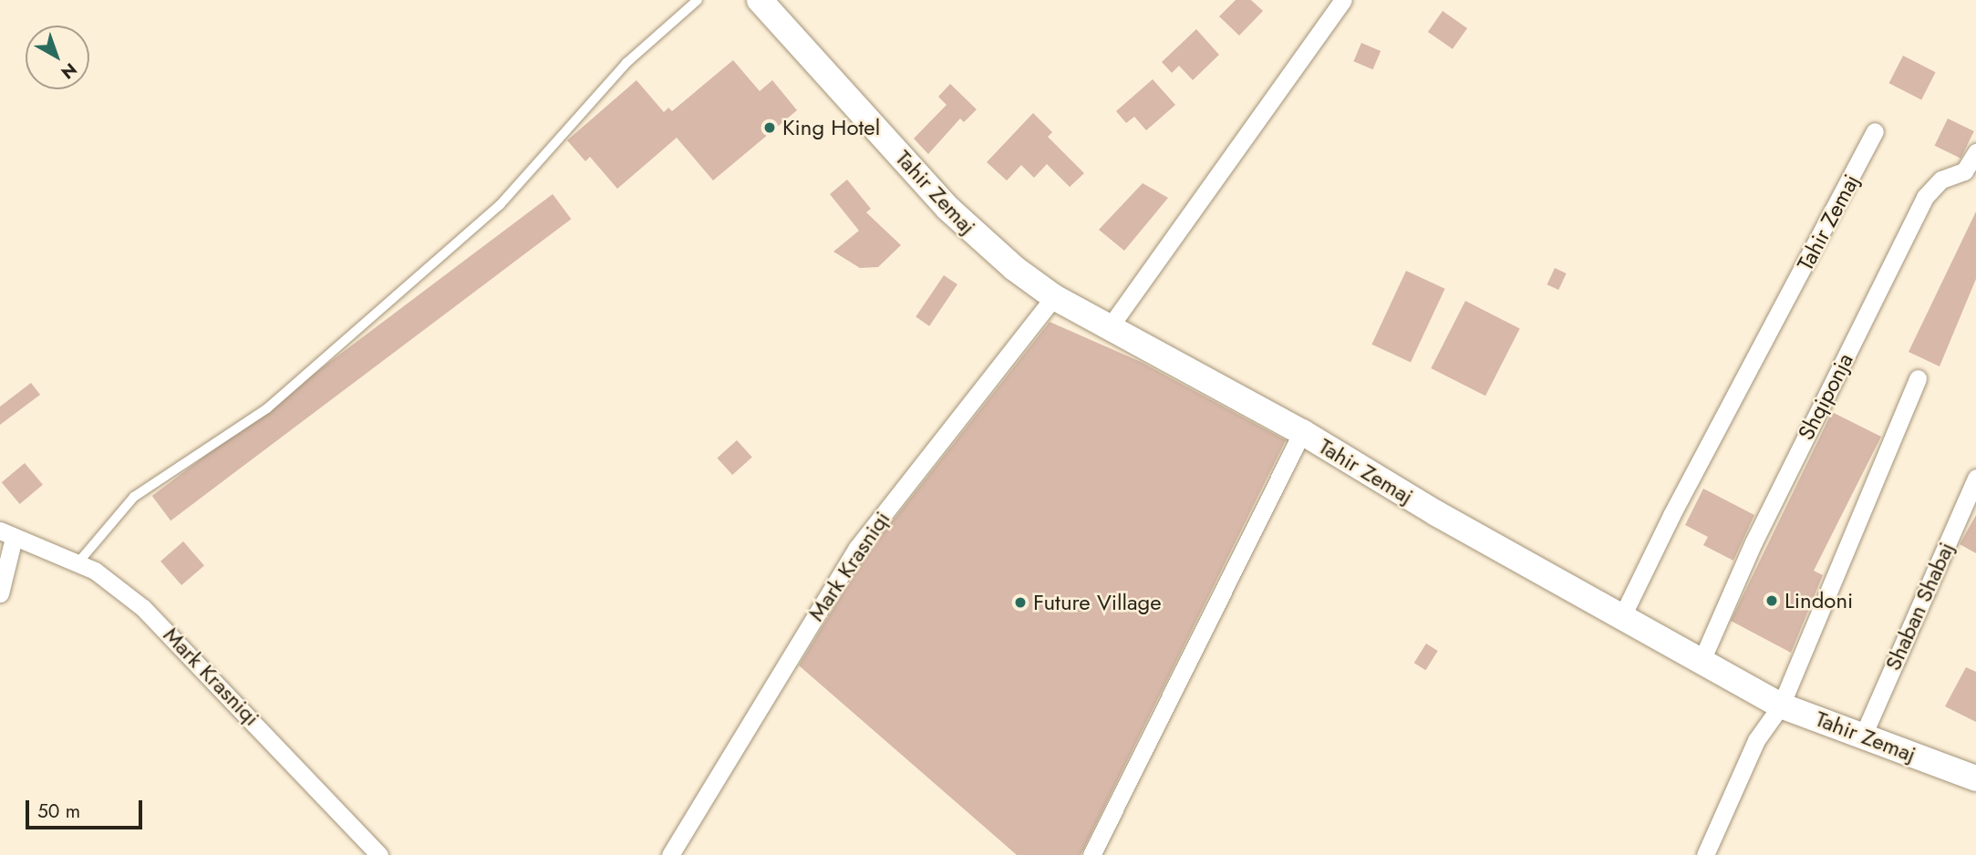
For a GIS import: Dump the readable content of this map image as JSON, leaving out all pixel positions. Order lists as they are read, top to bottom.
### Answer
{
  "streets": {
    "main road": ["Tahir Zemaj"],
    "street": ["Shqiponja", "Mark Krasniqi", "Shaban Shabaj"]
  },
  "crossings": [
    ["Tahir Zemaj", "Shqiponja"],
    ["Tahir Zemaj", "Mark Krasniqi"],
    ["Tahir Zemaj", "Shaban Shabaj"]
  ],
  "places": ["King Hotel", "Lindoni", "Future Village"],
  "scale_bar": "50 m",
  "north": "bottom right"
}
